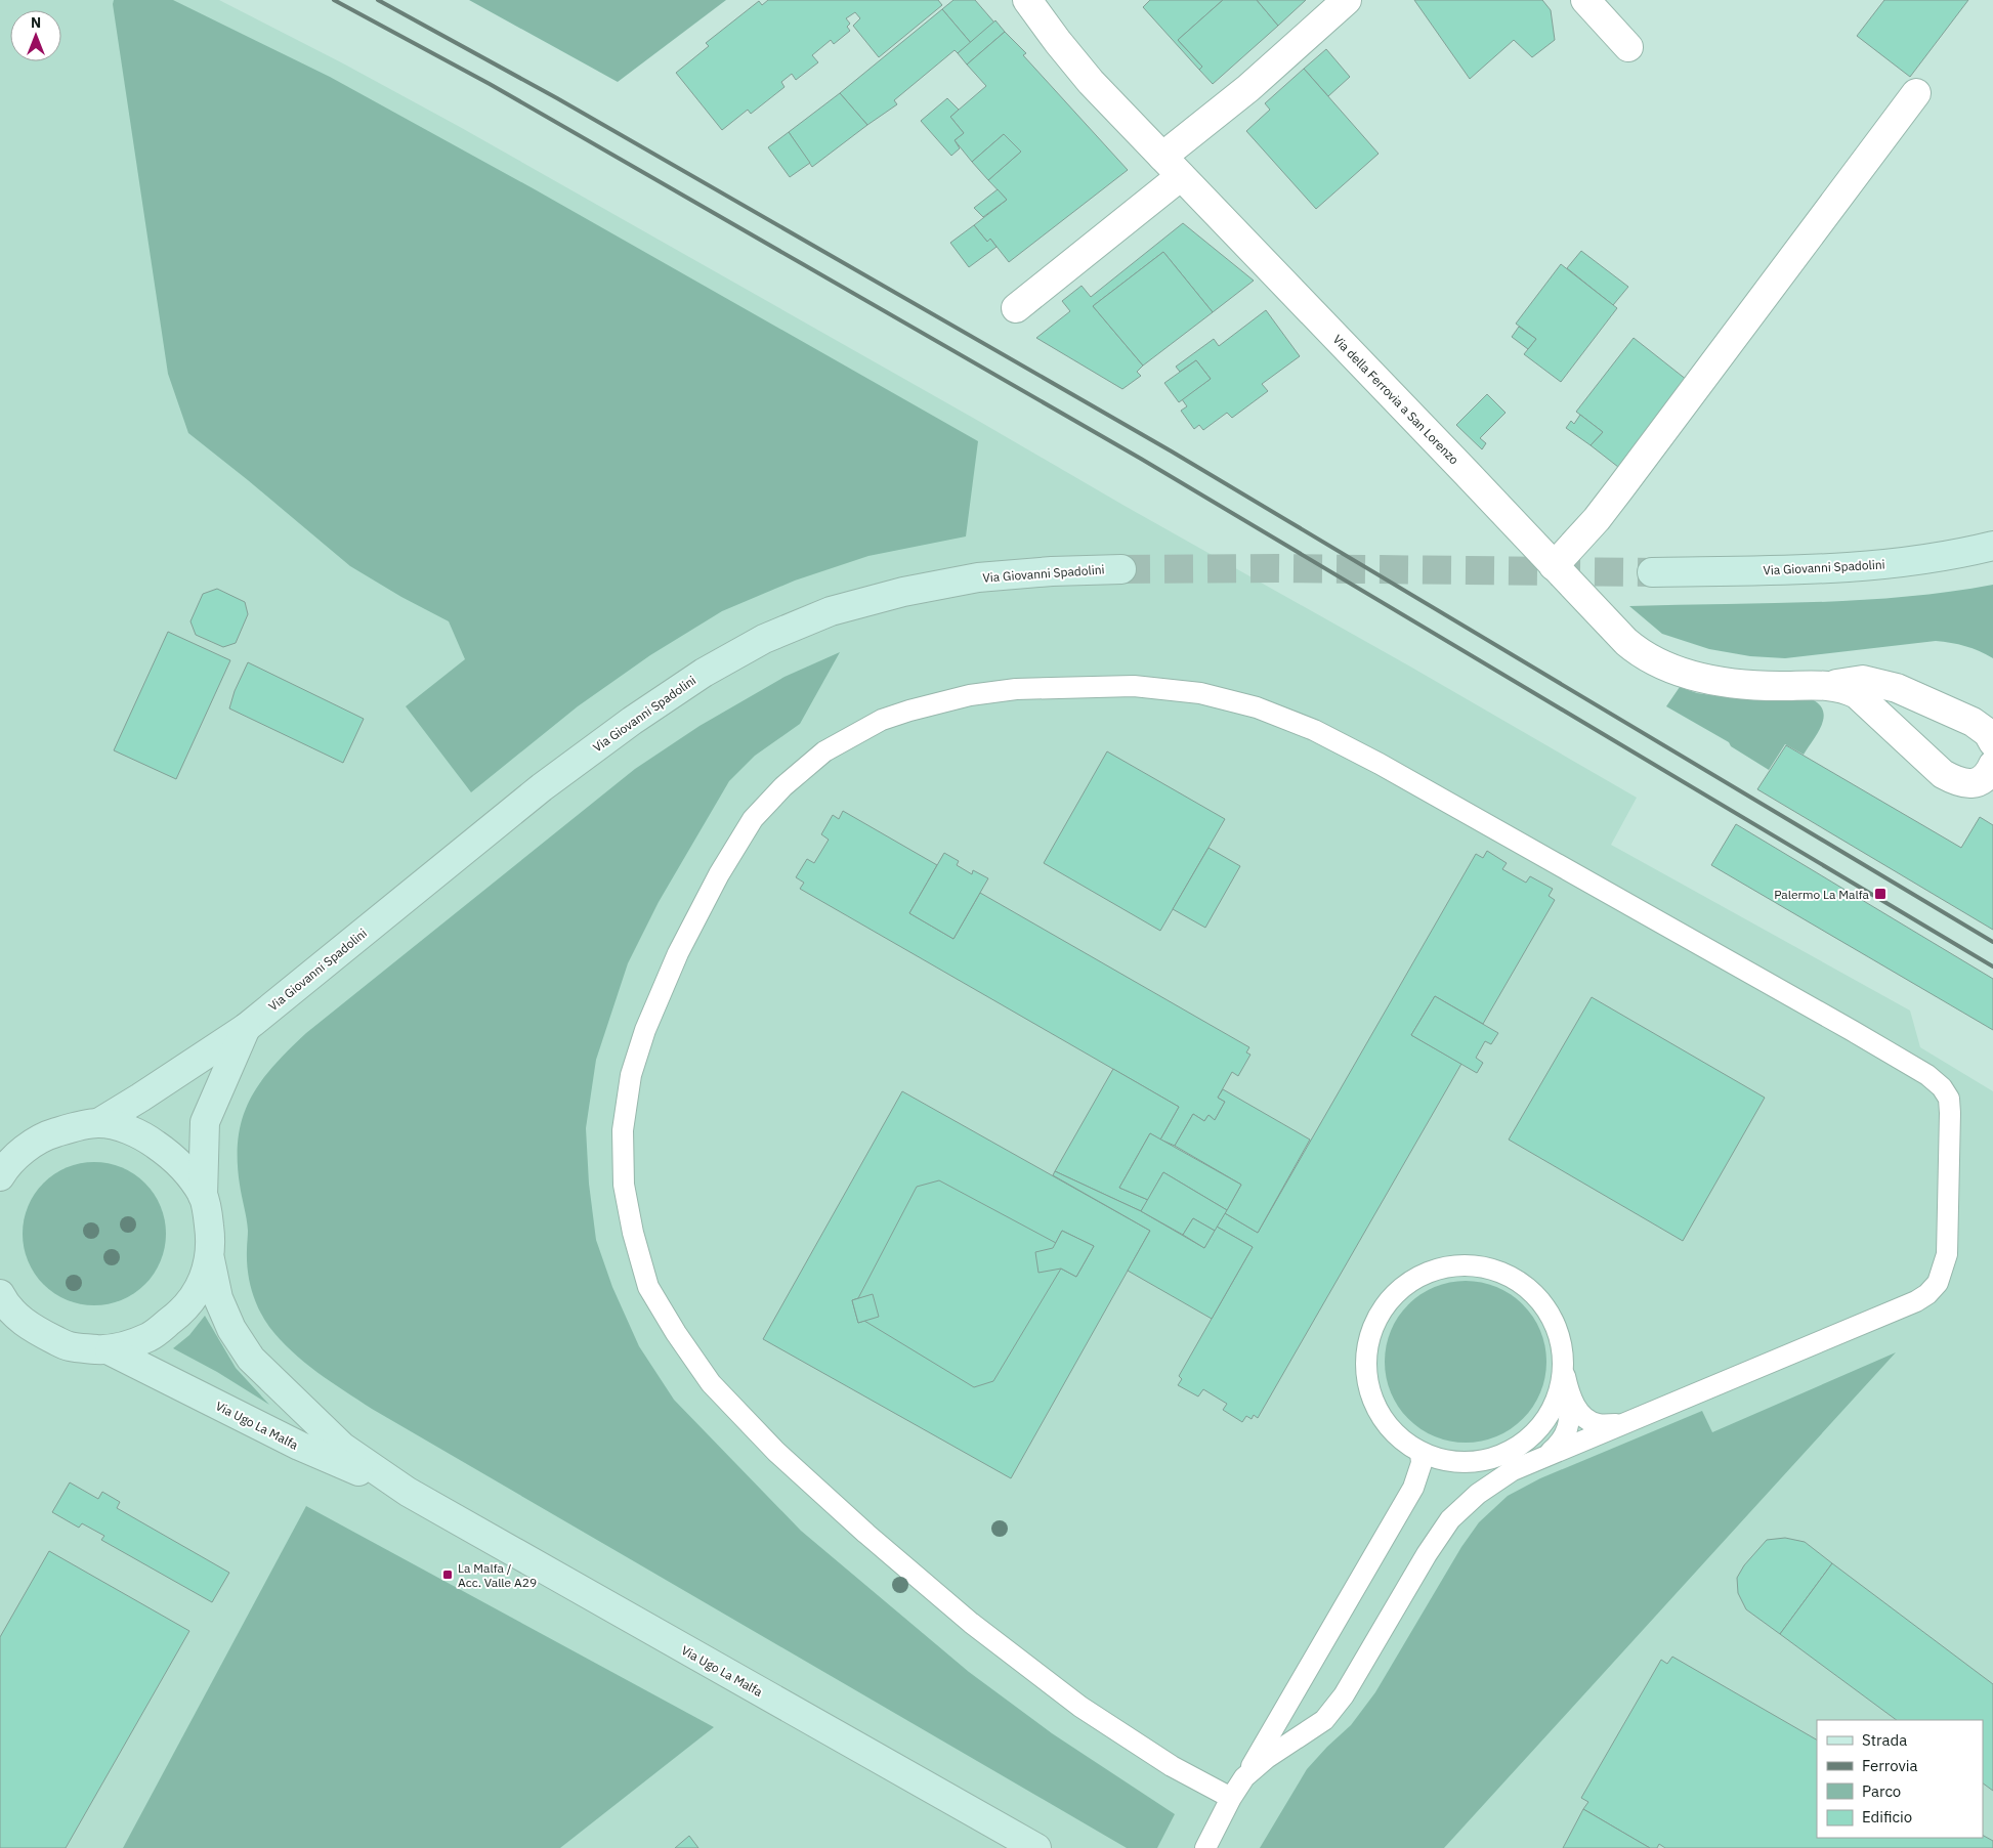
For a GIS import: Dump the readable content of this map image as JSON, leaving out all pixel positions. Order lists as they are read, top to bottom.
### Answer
{
  "streets": {
    "street": ["Via della Ferrovia a San Lorenzo", "Via Giovanni Spadolini", "Via Ugo La Malfa"]
  },
  "places": {
    "transit": ["Palermo La Malfa", "La Malfa / Acc. Valle A29"]
  },
  "legend": [
    "Strada",
    "Ferrovia",
    "Parco",
    "Edificio"
  ],
  "north": "top"
}
